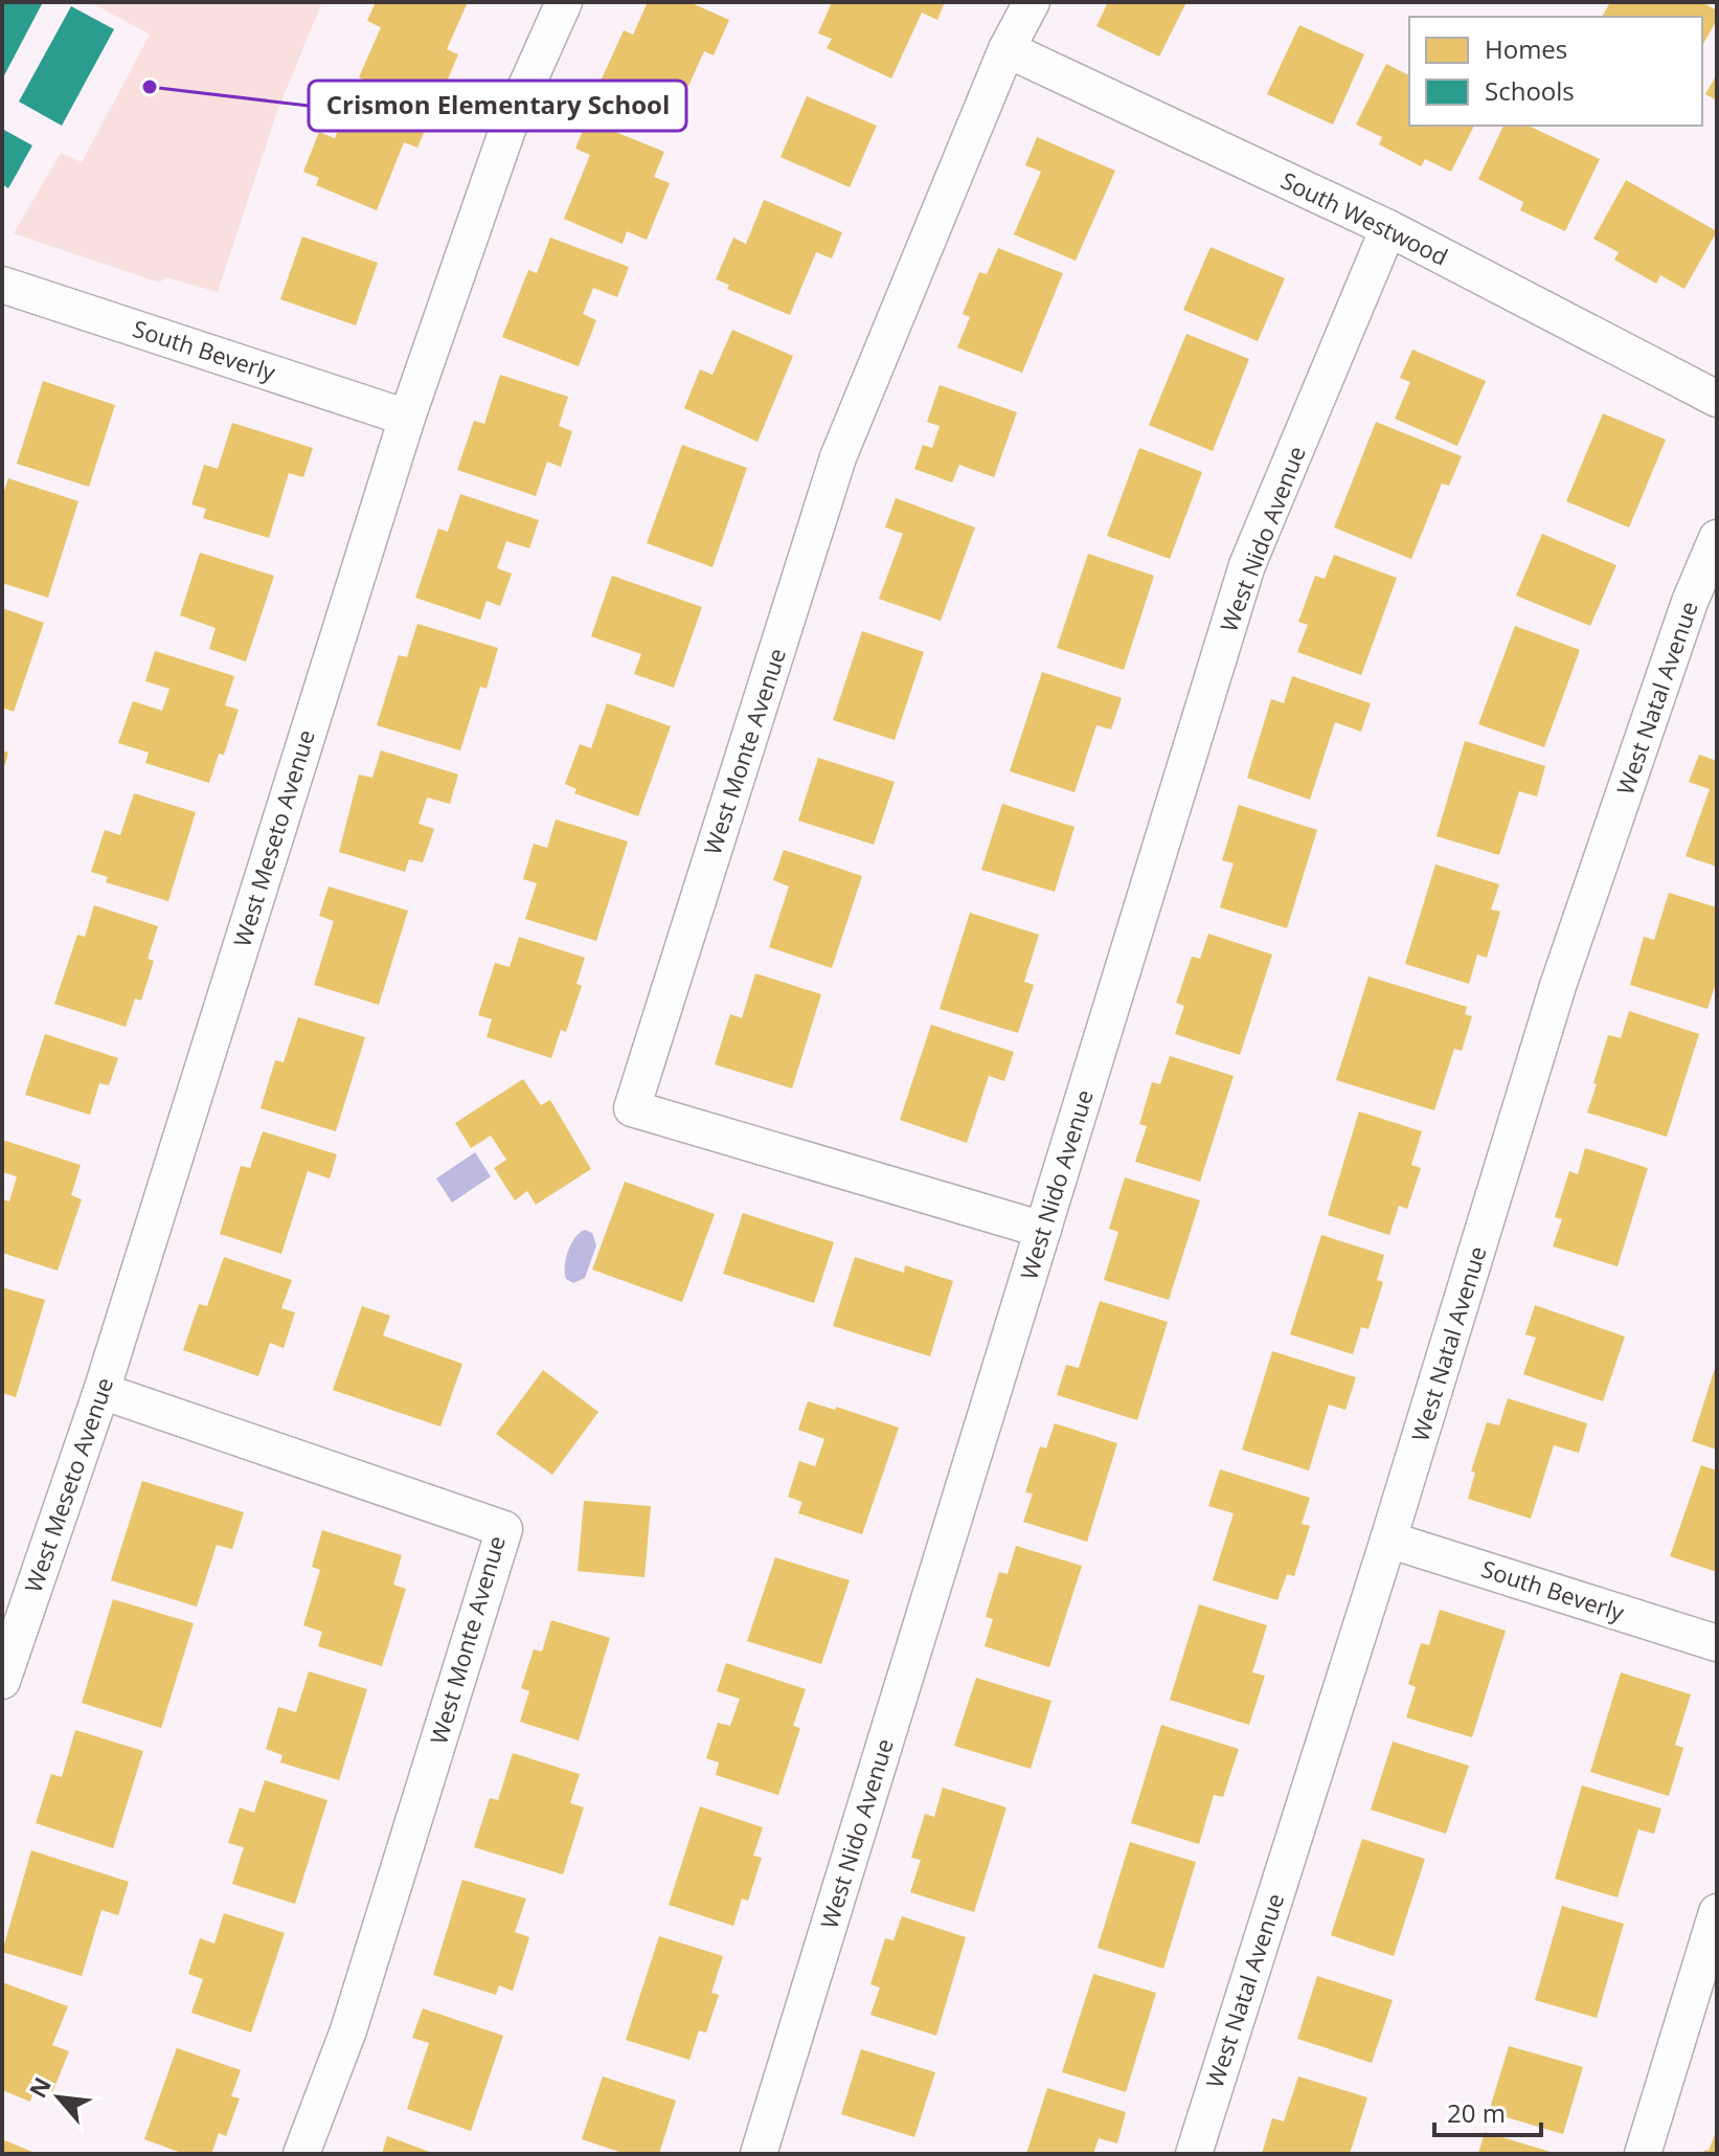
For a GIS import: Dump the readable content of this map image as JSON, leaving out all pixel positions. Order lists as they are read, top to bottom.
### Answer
{
  "streets": {
    "street": [
      "South Westwood",
      "South Beverly",
      "West Nido Avenue",
      "West Natal Avenue",
      "West Monte Avenue",
      "West Meseto Avenue"
    ]
  },
  "crossings": [
    ["South Westwood", "West Nido Avenue"],
    ["South Westwood", "West Monte Avenue"],
    ["South Beverly", "West Natal Avenue"],
    ["South Beverly", "West Meseto Avenue"],
    ["West Nido Avenue", "West Monte Avenue"],
    ["West Monte Avenue", "West Meseto Avenue"]
  ],
  "places": ["Crismon Elementary School"],
  "legend": ["Homes", "Schools"],
  "scale_bar": "20 m",
  "north": "top left"
}
